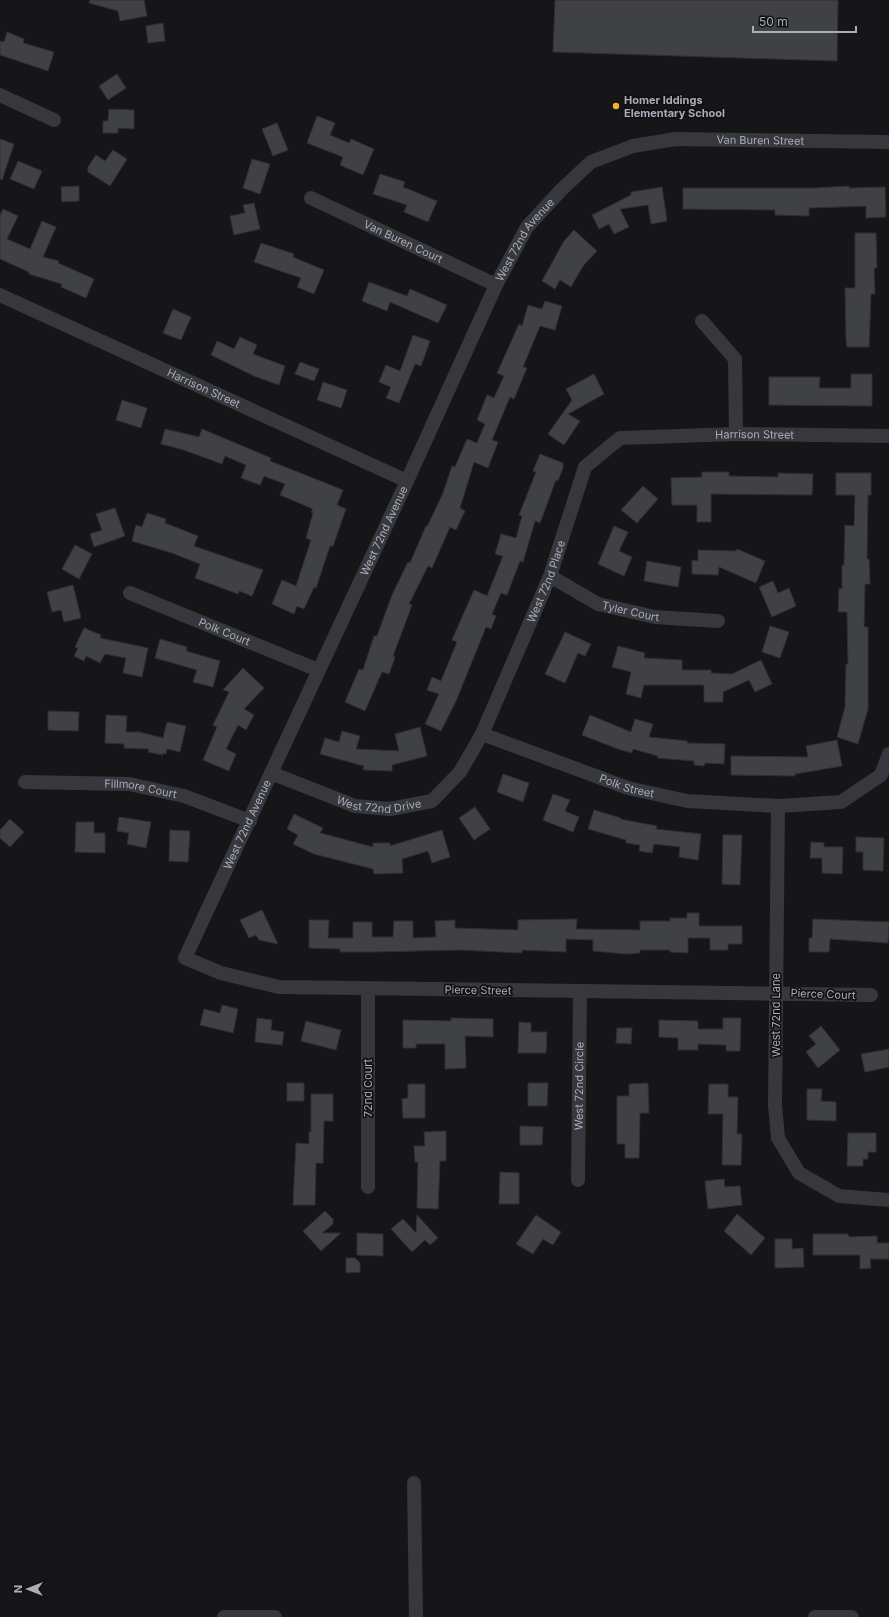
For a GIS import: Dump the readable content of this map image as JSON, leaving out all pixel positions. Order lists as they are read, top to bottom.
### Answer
{
  "streets": {
    "street": [
      "Van Buren Street",
      "West 72nd Avenue",
      "Van Buren Court",
      "Harrison Street",
      "West 72nd Place",
      "Tyler Court",
      "Polk Court",
      "Polk Street",
      "Fillmore Court",
      "West 72nd Drive",
      "Pierce Street",
      "Pierce Court",
      "West 72nd Lane",
      "West 72nd Circle",
      "72nd Court"
    ]
  },
  "crossings": [
    ["Van Buren Street", "West 72nd Avenue"],
    ["West 72nd Avenue", "Van Buren Court"],
    ["West 72nd Avenue", "Harrison Street"],
    ["West 72nd Avenue", "Polk Court"],
    ["West 72nd Avenue", "Fillmore Court"],
    ["West 72nd Avenue", "West 72nd Drive"],
    ["West 72nd Avenue", "Pierce Street"],
    ["Harrison Street", "West 72nd Place"],
    ["West 72nd Place", "Tyler Court"],
    ["West 72nd Place", "Polk Street"],
    ["West 72nd Place", "West 72nd Drive"],
    ["Polk Street", "West 72nd Drive"],
    ["Polk Street", "West 72nd Lane"],
    ["Pierce Street", "Pierce Court"],
    ["Pierce Street", "West 72nd Lane"],
    ["Pierce Street", "West 72nd Circle"],
    ["Pierce Street", "72nd Court"],
    ["Pierce Court", "West 72nd Lane"]
  ],
  "places": ["Homer Iddings Elementary School"],
  "scale_bar": "50 m",
  "north": "left"
}
